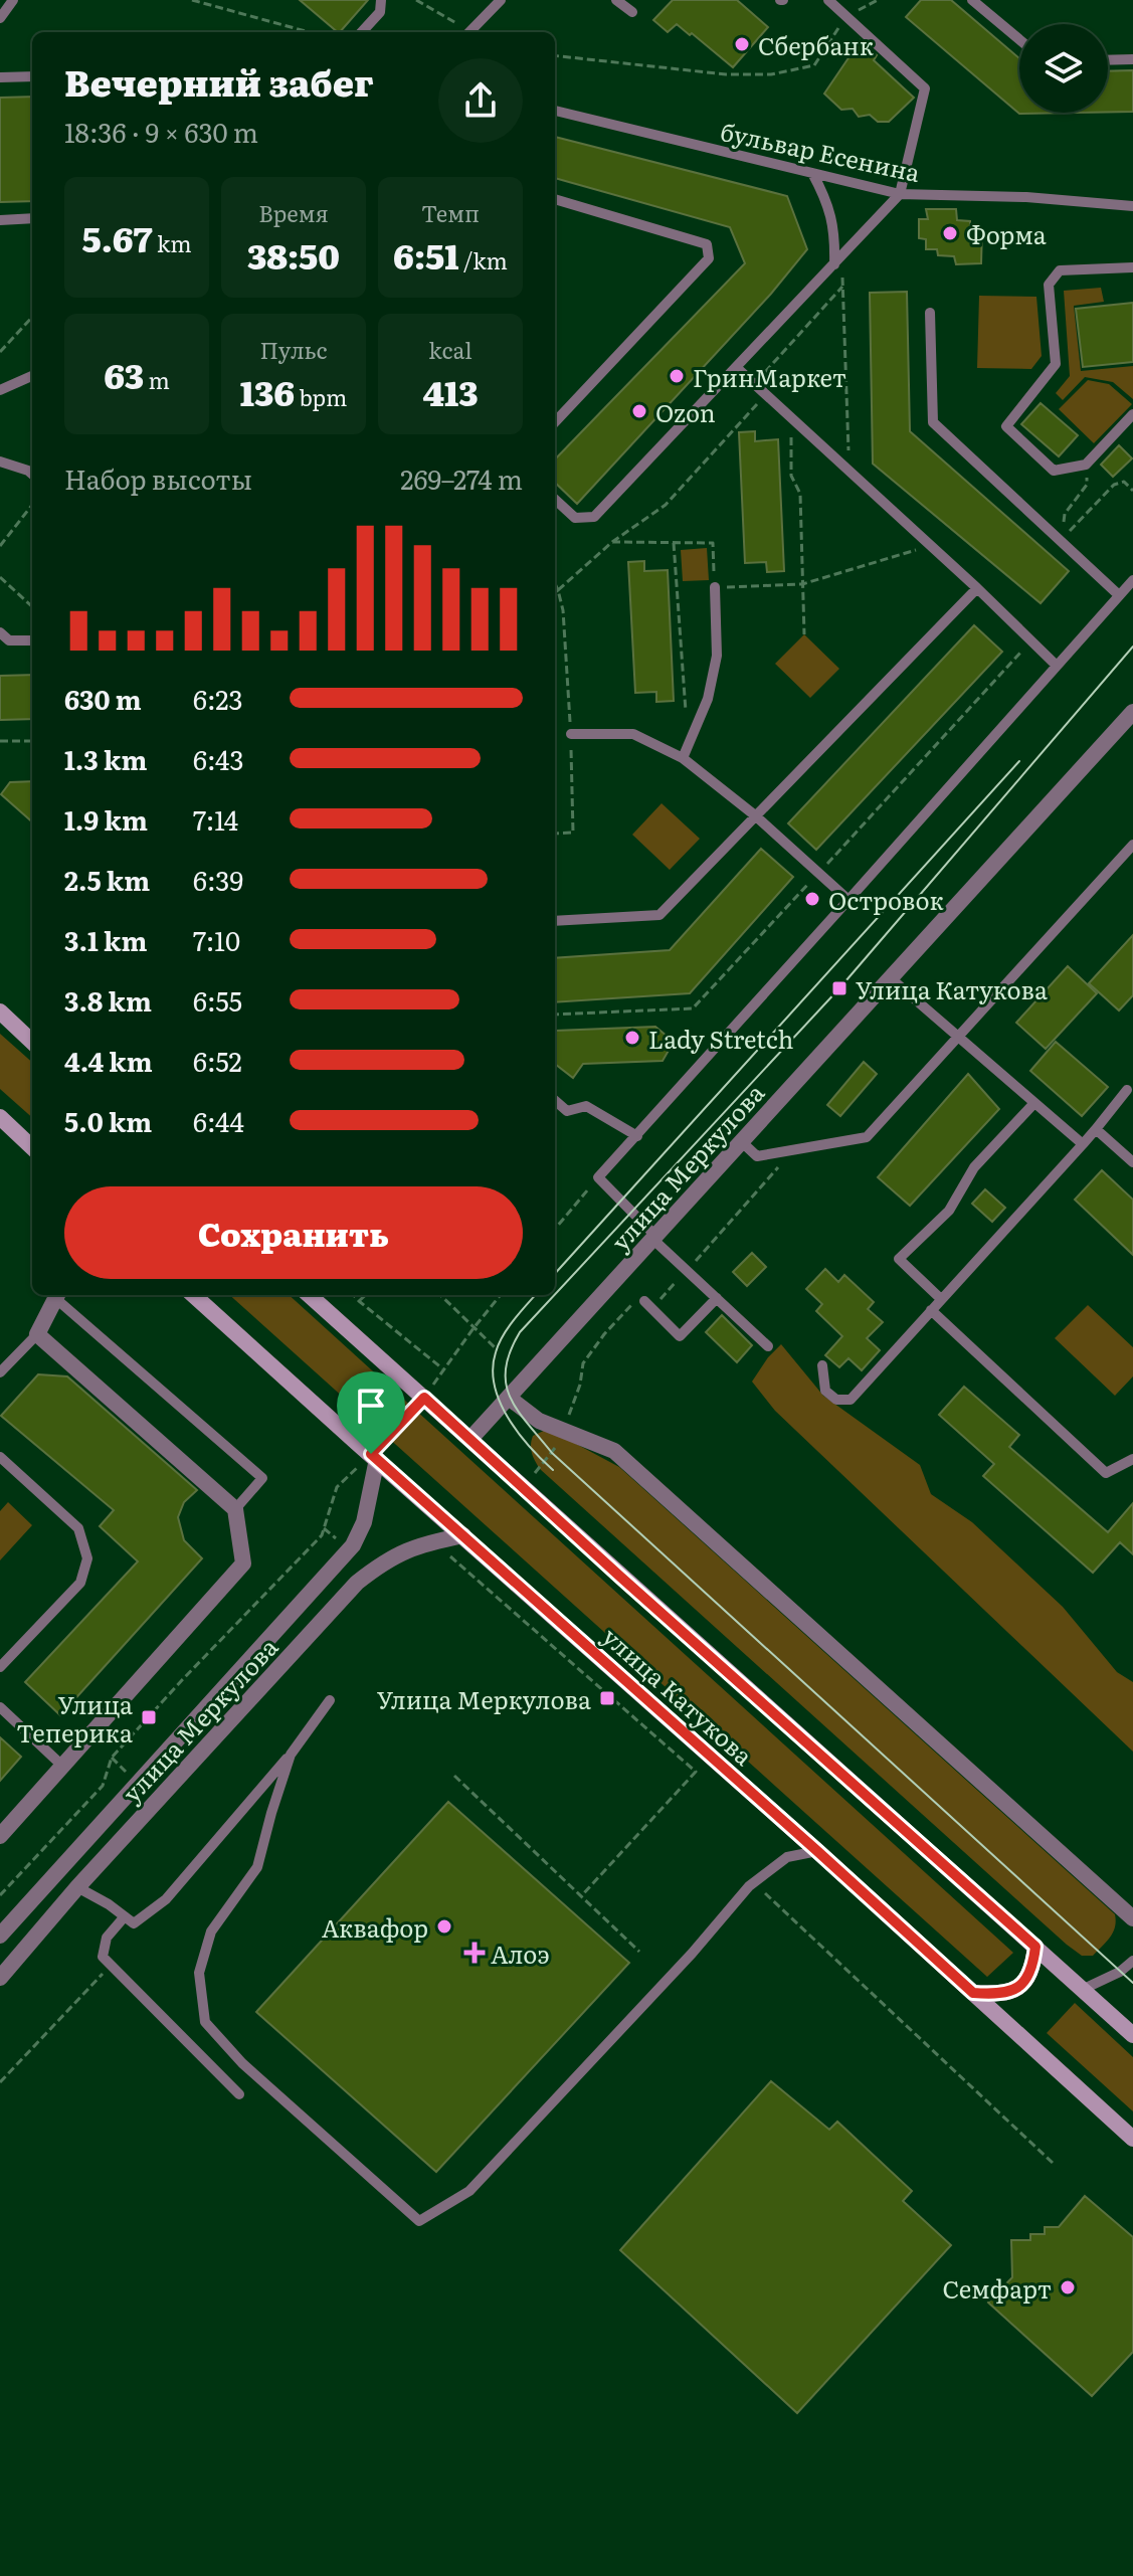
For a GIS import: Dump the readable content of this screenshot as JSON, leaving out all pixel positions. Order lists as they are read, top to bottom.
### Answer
{
  "streets": {
    "main road": ["улица Катукова"],
    "street": ["улица Меркулова"],
    "lane": ["бульвар Есенина"]
  },
  "crossings": [
    ["улица Меркулова", "улица Катукова"]
  ],
  "places": {
    "other": [
      "Сбербанк",
      "Форма",
      "ГринМаркет",
      "Ozon",
      "Островок",
      "Lady Stretch",
      "Аквафор",
      "Семфарт"
    ],
    "transit": ["Улица Катукова", "Улица Меркулова", "Улица Теперика"],
    "health": ["Алоэ"]
  },
  "page": {
    "heading": ["Вечерний забег", "18:36 · 9 × 630 m"],
    "stats": [
      ["5.67 km"],
      ["Время", "38:50"],
      ["Темп", "6:51 /km"],
      ["63 m"],
      ["Пульс", "136 bpm"],
      ["kcal", "413"]
    ],
    "chart": ["Набор высоты", "269–274 m"],
    "list": [
      {
        "name": "630 m",
        "note": "6:23"
      },
      {
        "name": "1.3 km",
        "note": "6:43"
      },
      {
        "name": "1.9 km",
        "note": "7:14"
      },
      {
        "name": "2.5 km",
        "note": "6:39"
      },
      {
        "name": "3.1 km",
        "note": "7:10"
      },
      {
        "name": "3.8 km",
        "note": "6:55"
      },
      {
        "name": "4.4 km",
        "note": "6:52"
      },
      {
        "name": "5.0 km",
        "note": "6:44"
      }
    ],
    "buttons": "Сохранить"
  }
}
